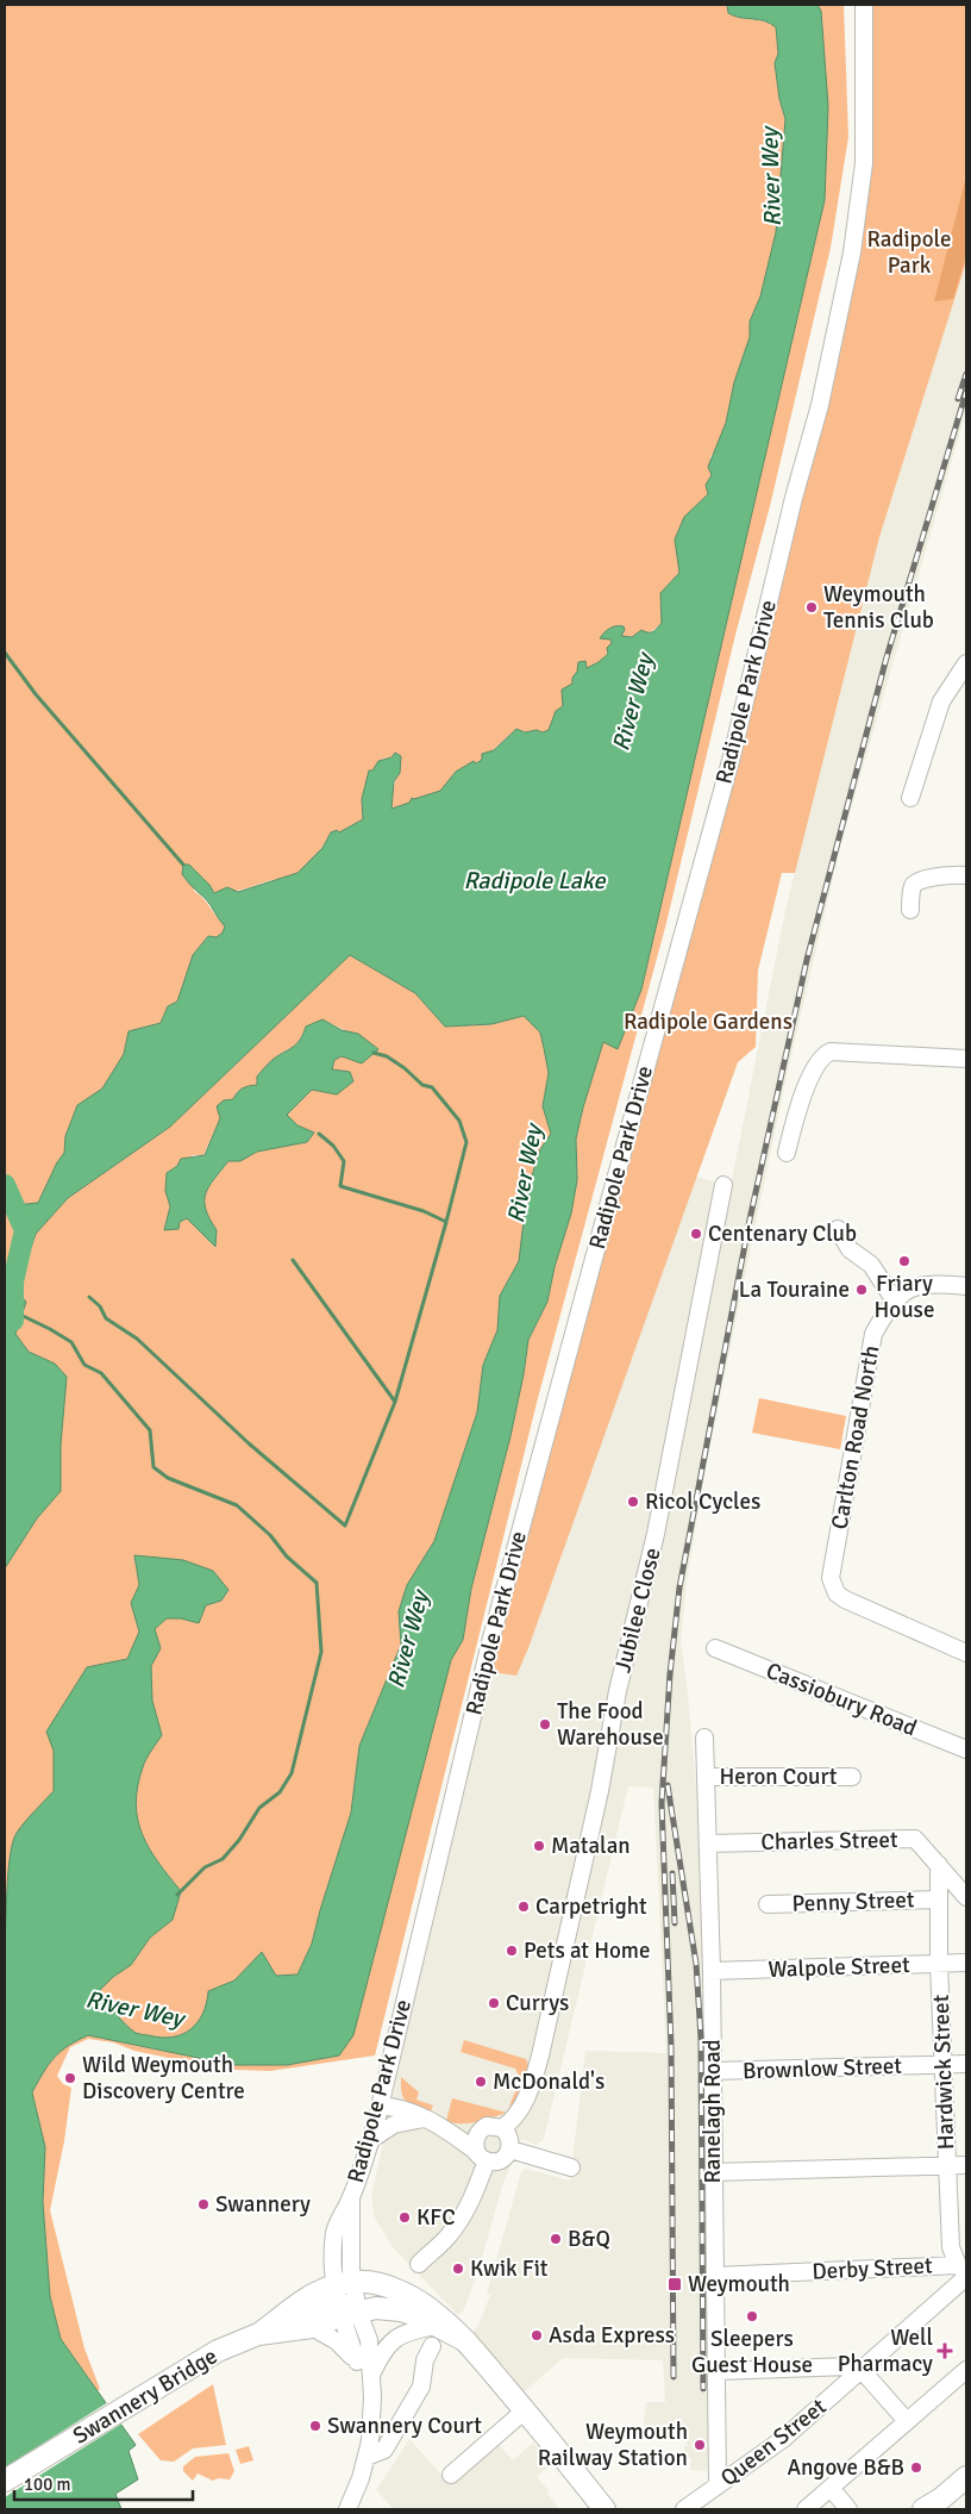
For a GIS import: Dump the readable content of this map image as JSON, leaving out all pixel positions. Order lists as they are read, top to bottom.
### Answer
{
  "streets": {
    "main road": ["Swannery Bridge"],
    "street": [
      "Radipole Park Drive",
      "Carlton Road North",
      "Jubilee Close",
      "Cassiobury Road",
      "Heron Court",
      "Charles Street",
      "Penny Street",
      "Walpole Street",
      "Brownlow Street",
      "Hardwick Street",
      "Ranelagh Road",
      "Derby Street",
      "Queen Street"
    ]
  },
  "crossings": [
    ["Radipole Park Drive", "Swannery Bridge"],
    ["Heron Court", "Ranelagh Road"],
    ["Charles Street", "Hardwick Street"],
    ["Charles Street", "Ranelagh Road"],
    ["Penny Street", "Hardwick Street"],
    ["Walpole Street", "Hardwick Street"],
    ["Walpole Street", "Ranelagh Road"],
    ["Brownlow Street", "Hardwick Street"],
    ["Brownlow Street", "Ranelagh Road"],
    ["Hardwick Street", "Derby Street"],
    ["Hardwick Street", "Queen Street"],
    ["Ranelagh Road", "Derby Street"],
    ["Ranelagh Road", "Queen Street"],
    ["Derby Street", "Queen Street"]
  ],
  "water": ["River Wey", "Radipole Lake"],
  "parks": ["Radipole Park", "Radipole Gardens"],
  "places": {
    "other": [
      "Weymouth Tennis Club",
      "Centenary Club",
      "Friary House",
      "La Touraine",
      "Ricol Cycles",
      "The Food Warehouse",
      "Matalan",
      "Carpetright",
      "Pets at Home",
      "Currys",
      "Wild Weymouth Discovery Centre",
      "McDonald's",
      "Swannery",
      "KFC",
      "B&Q",
      "Kwik Fit",
      "Sleepers Guest House",
      "Asda Express",
      "Swannery Court",
      "Weymouth Railway Station",
      "Angove B&B"
    ],
    "transit": ["Weymouth"],
    "health": ["Well Pharmacy"]
  },
  "scale_bar": "100 m"
}
